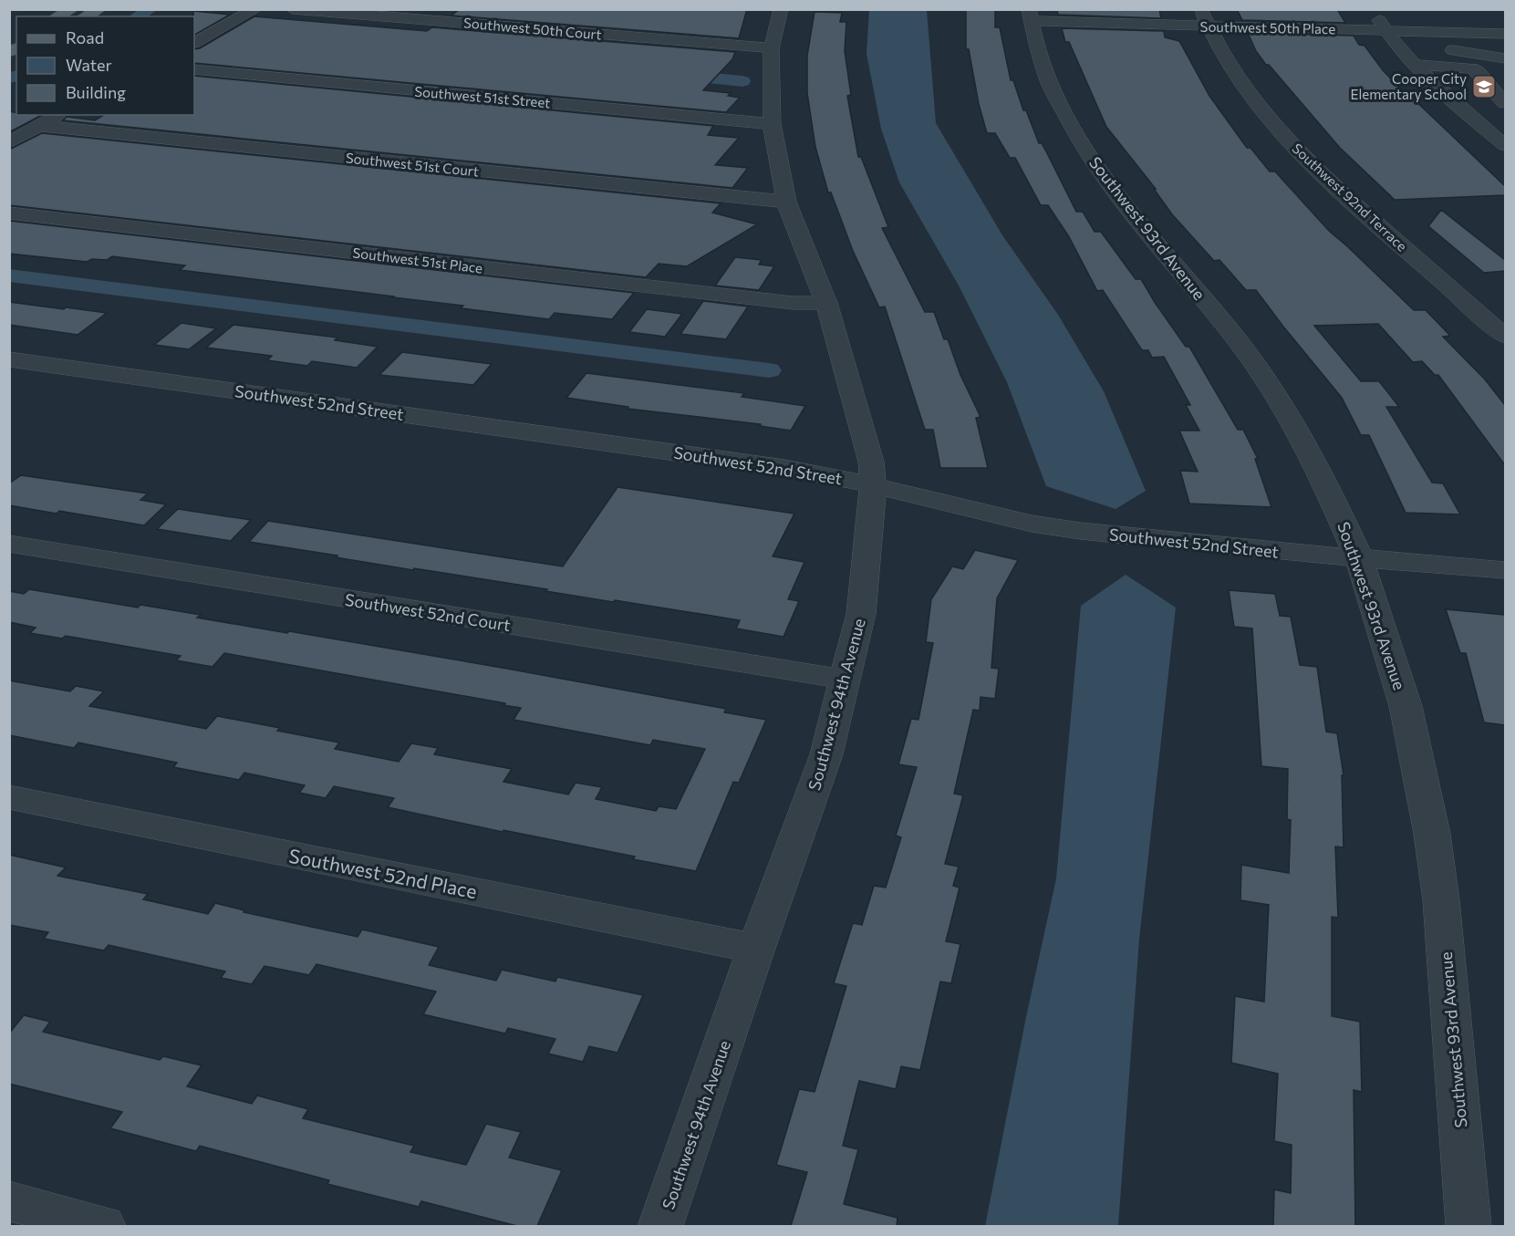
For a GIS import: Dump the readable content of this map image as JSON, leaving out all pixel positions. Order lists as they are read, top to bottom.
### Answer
{
  "streets": {
    "street": [
      "Southwest 50th Place",
      "Southwest 50th Court",
      "Southwest 51st Street",
      "Southwest 51st Court",
      "Southwest 92nd Terrace",
      "Southwest 93rd Avenue",
      "Southwest 51st Place",
      "Southwest 52nd Street",
      "Southwest 52nd Court",
      "Southwest 94th Avenue",
      "Southwest 52nd Place"
    ]
  },
  "crossings": [
    ["Southwest 50th Place", "Southwest 92nd Terrace"],
    ["Southwest 50th Place", "Southwest 93rd Avenue"],
    ["Southwest 50th Court", "Southwest 94th Avenue"],
    ["Southwest 51st Street", "Southwest 94th Avenue"],
    ["Southwest 51st Court", "Southwest 94th Avenue"],
    ["Southwest 93rd Avenue", "Southwest 52nd Street"],
    ["Southwest 51st Place", "Southwest 94th Avenue"],
    ["Southwest 52nd Street", "Southwest 94th Avenue"],
    ["Southwest 52nd Court", "Southwest 94th Avenue"],
    ["Southwest 94th Avenue", "Southwest 52nd Place"]
  ],
  "places": {
    "school or university": ["Cooper City Elementary School"]
  },
  "legend": ["Road", "Water", "Building"]
}
